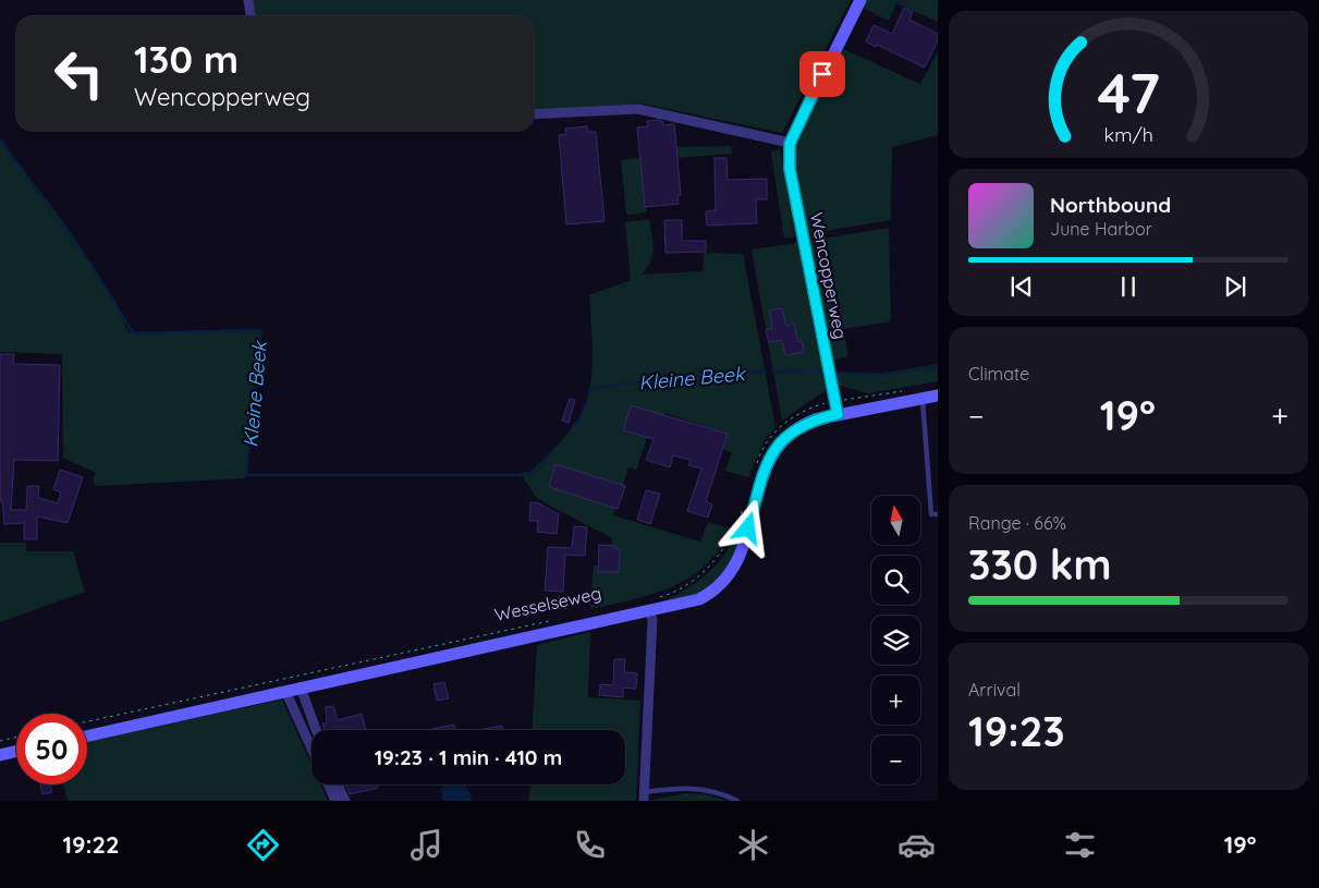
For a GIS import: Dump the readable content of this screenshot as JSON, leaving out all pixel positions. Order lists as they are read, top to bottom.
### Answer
{
  "streets": {
    "main road": ["Wencopperweg", "Wesselseweg"]
  },
  "crossings": [
    ["Wencopperweg", "Wesselseweg"]
  ],
  "water": ["Kleine Beek"],
  "north": "top",
  "page": {
    "turn": ["130 m", "Wencopperweg"],
    "song": ["Northbound", "June Harbor"],
    "tile": [
      "Climate",
      ["Range · 66%", "330 km"],
      ["Arrival", "19:23"]
    ],
    "heat": ["−", "19°", "+"],
    "map_buttons": ["+", "−"],
    "limit": "50",
    "trip": "19:23 · 1 min · 410 m",
    "tabs": ["19:22", "19°"],
    "gauge": ["47", "km/h"]
  }
}
